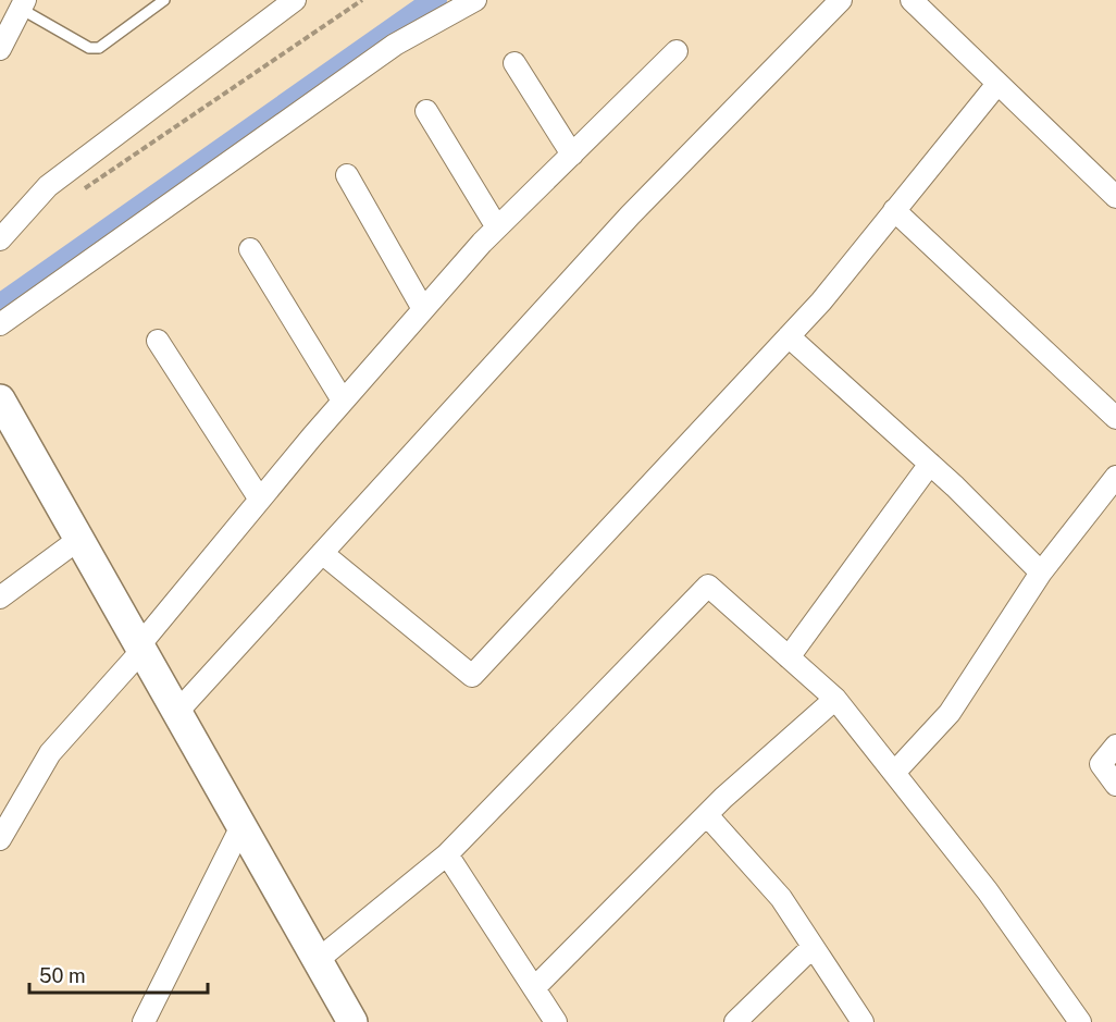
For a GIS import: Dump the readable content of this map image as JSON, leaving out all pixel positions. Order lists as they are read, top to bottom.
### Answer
{
  "scale_bar": "50 m"
}
